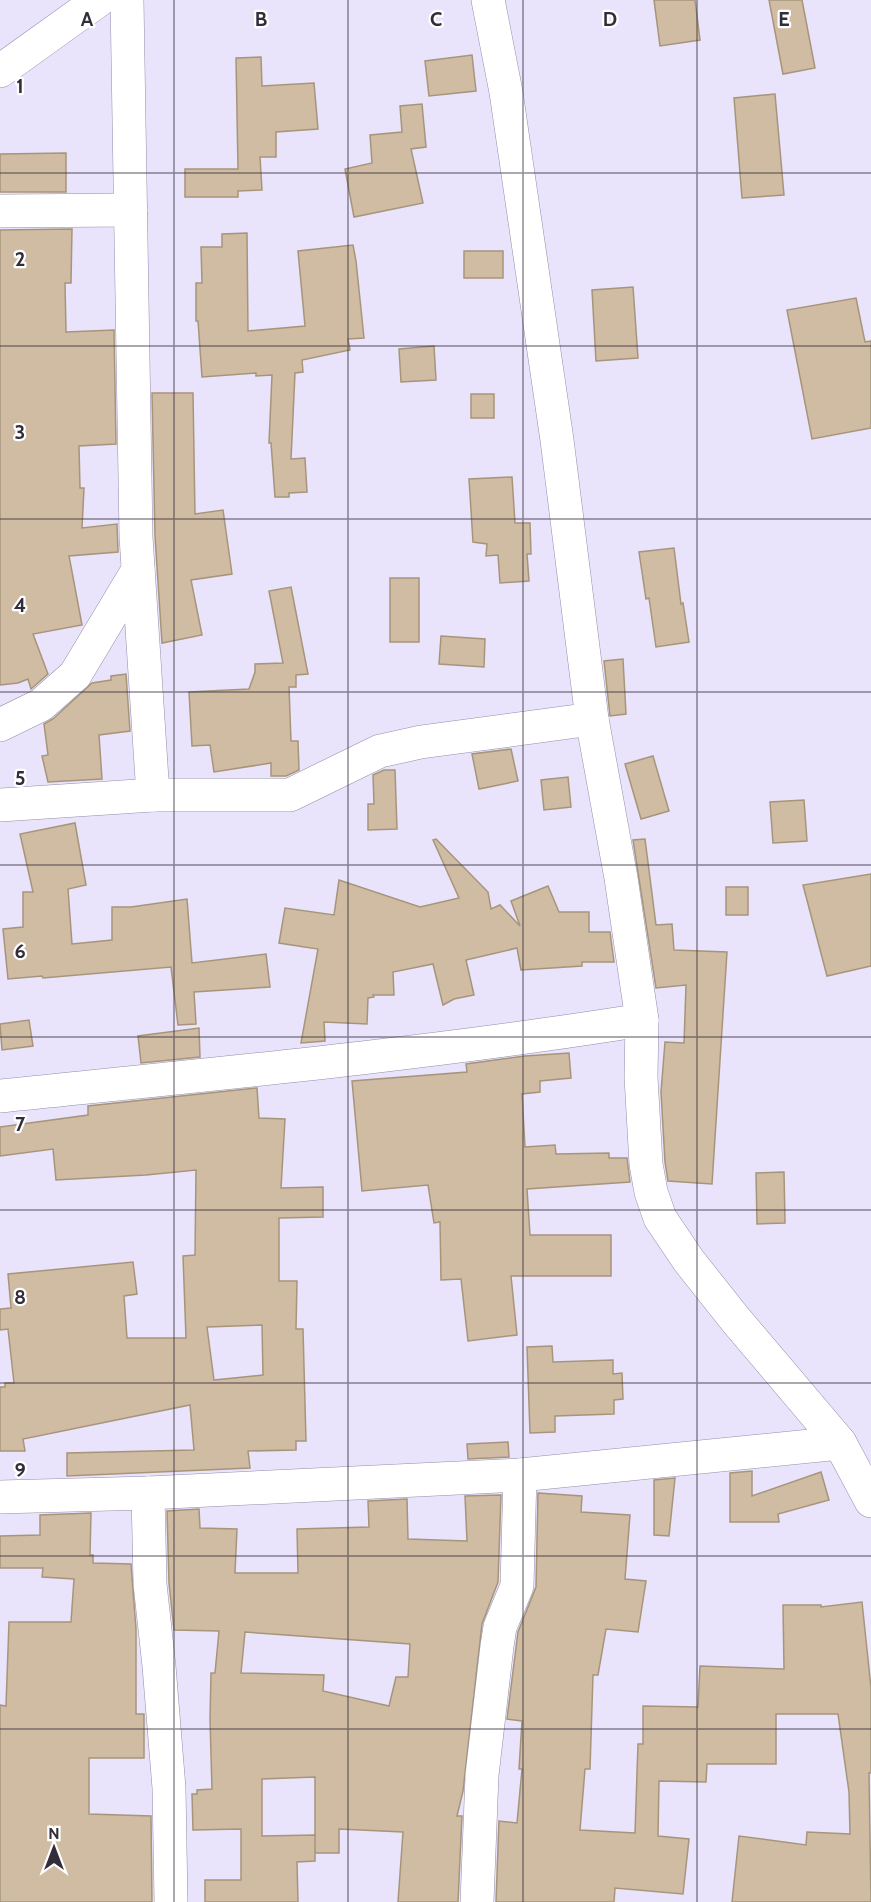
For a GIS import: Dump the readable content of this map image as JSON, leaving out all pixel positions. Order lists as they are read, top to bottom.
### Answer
{
  "north": "top",
  "grid": {
    "columns": [
      "A",
      "B",
      "C",
      "D",
      "E"
    ],
    "rows": [
      "1",
      "2",
      "3",
      "4",
      "5",
      "6",
      "7",
      "8",
      "9"
    ]
  }
}
